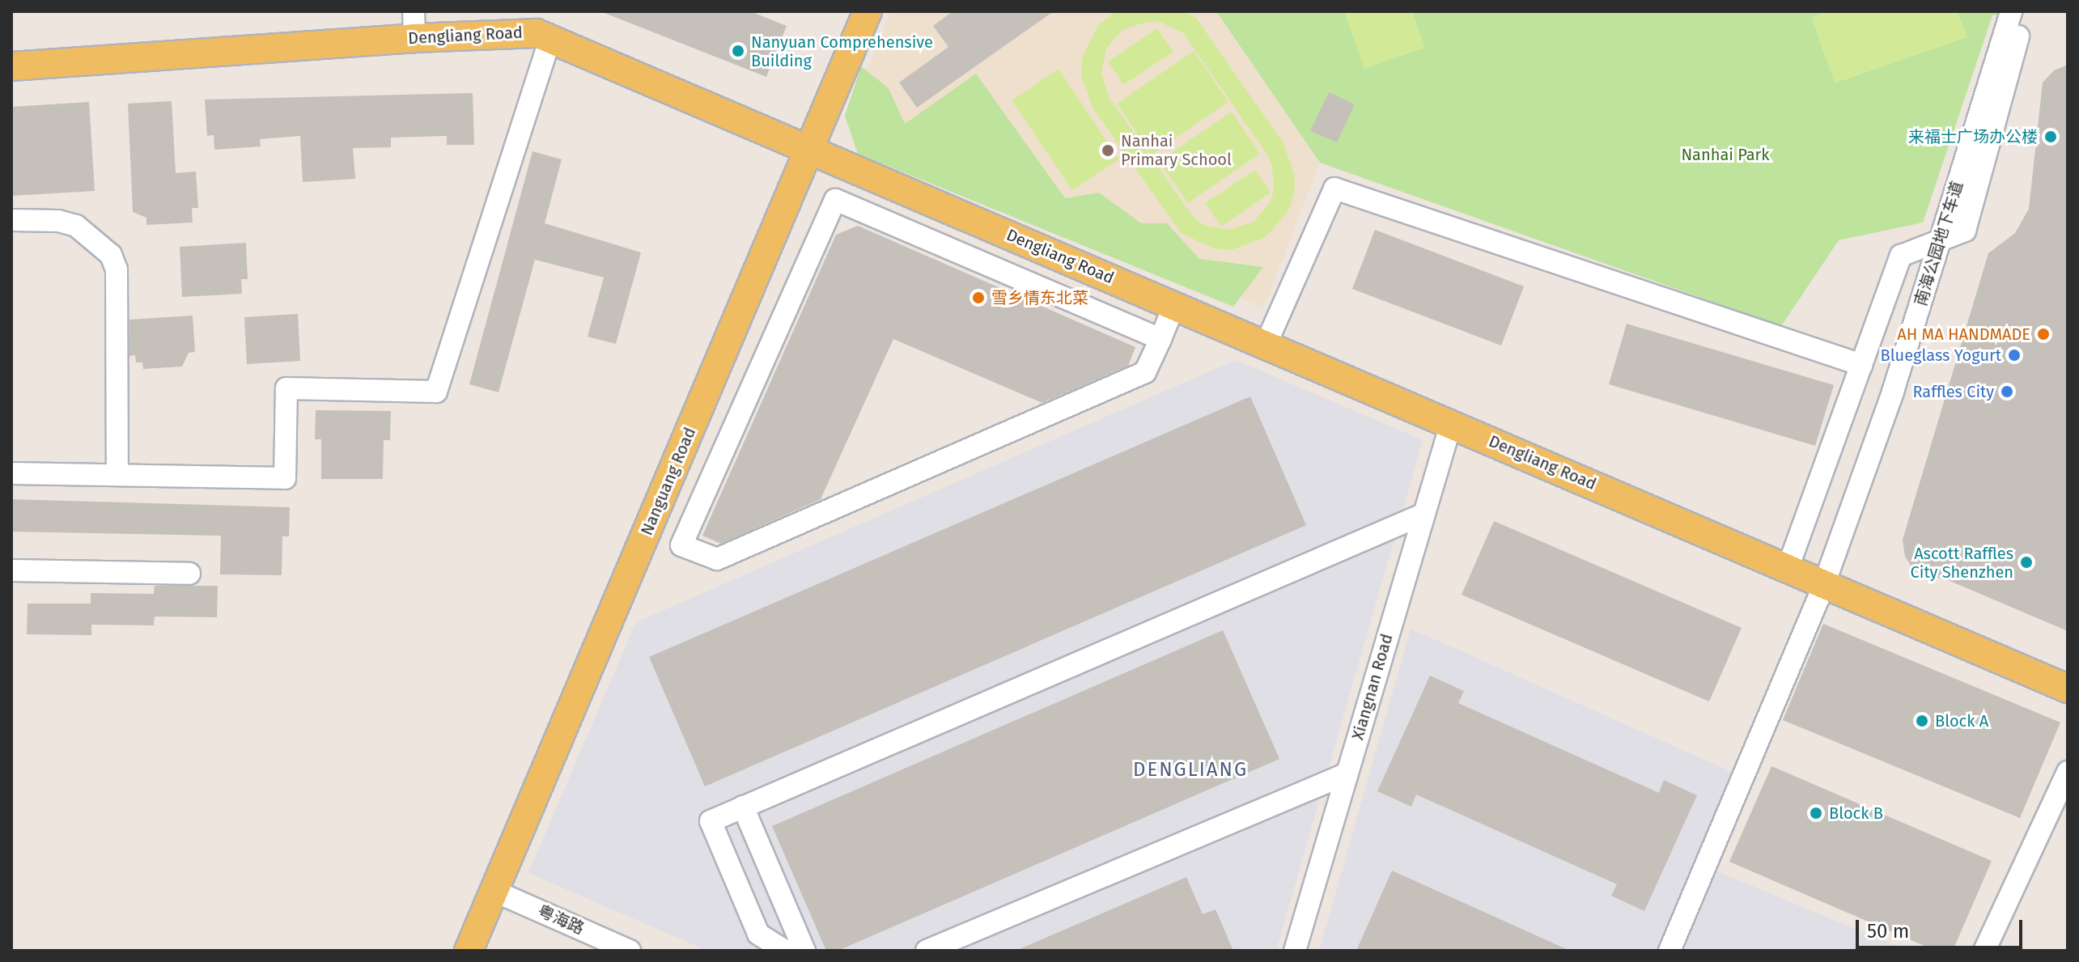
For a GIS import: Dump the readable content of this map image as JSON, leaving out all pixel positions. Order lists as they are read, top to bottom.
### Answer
{
  "streets": {
    "main road": ["Dengliang Road", "Nanguang Road"],
    "street": ["南海公园地下车道", "Xiangnan Road", "粤海路"]
  },
  "crossings": [
    ["Dengliang Road", "南海公园地下车道"],
    ["Dengliang Road", "Nanguang Road"],
    ["Dengliang Road", "Xiangnan Road"],
    ["Nanguang Road", "粤海路"]
  ],
  "districts": ["DENGLIANG"],
  "parks": ["Nanhai Park"],
  "places": [
    "Nanyuan Comprehensive Building",
    "来福士广场办公楼",
    "Nanhai Primary School",
    "雪乡情东北菜",
    "AH MA HANDMADE",
    "Blueglass Yogurt",
    "Raffles City",
    "Ascott Raffles City Shenzhen",
    "Block A",
    "Block B"
  ],
  "scale_bar": "50 m"
}
